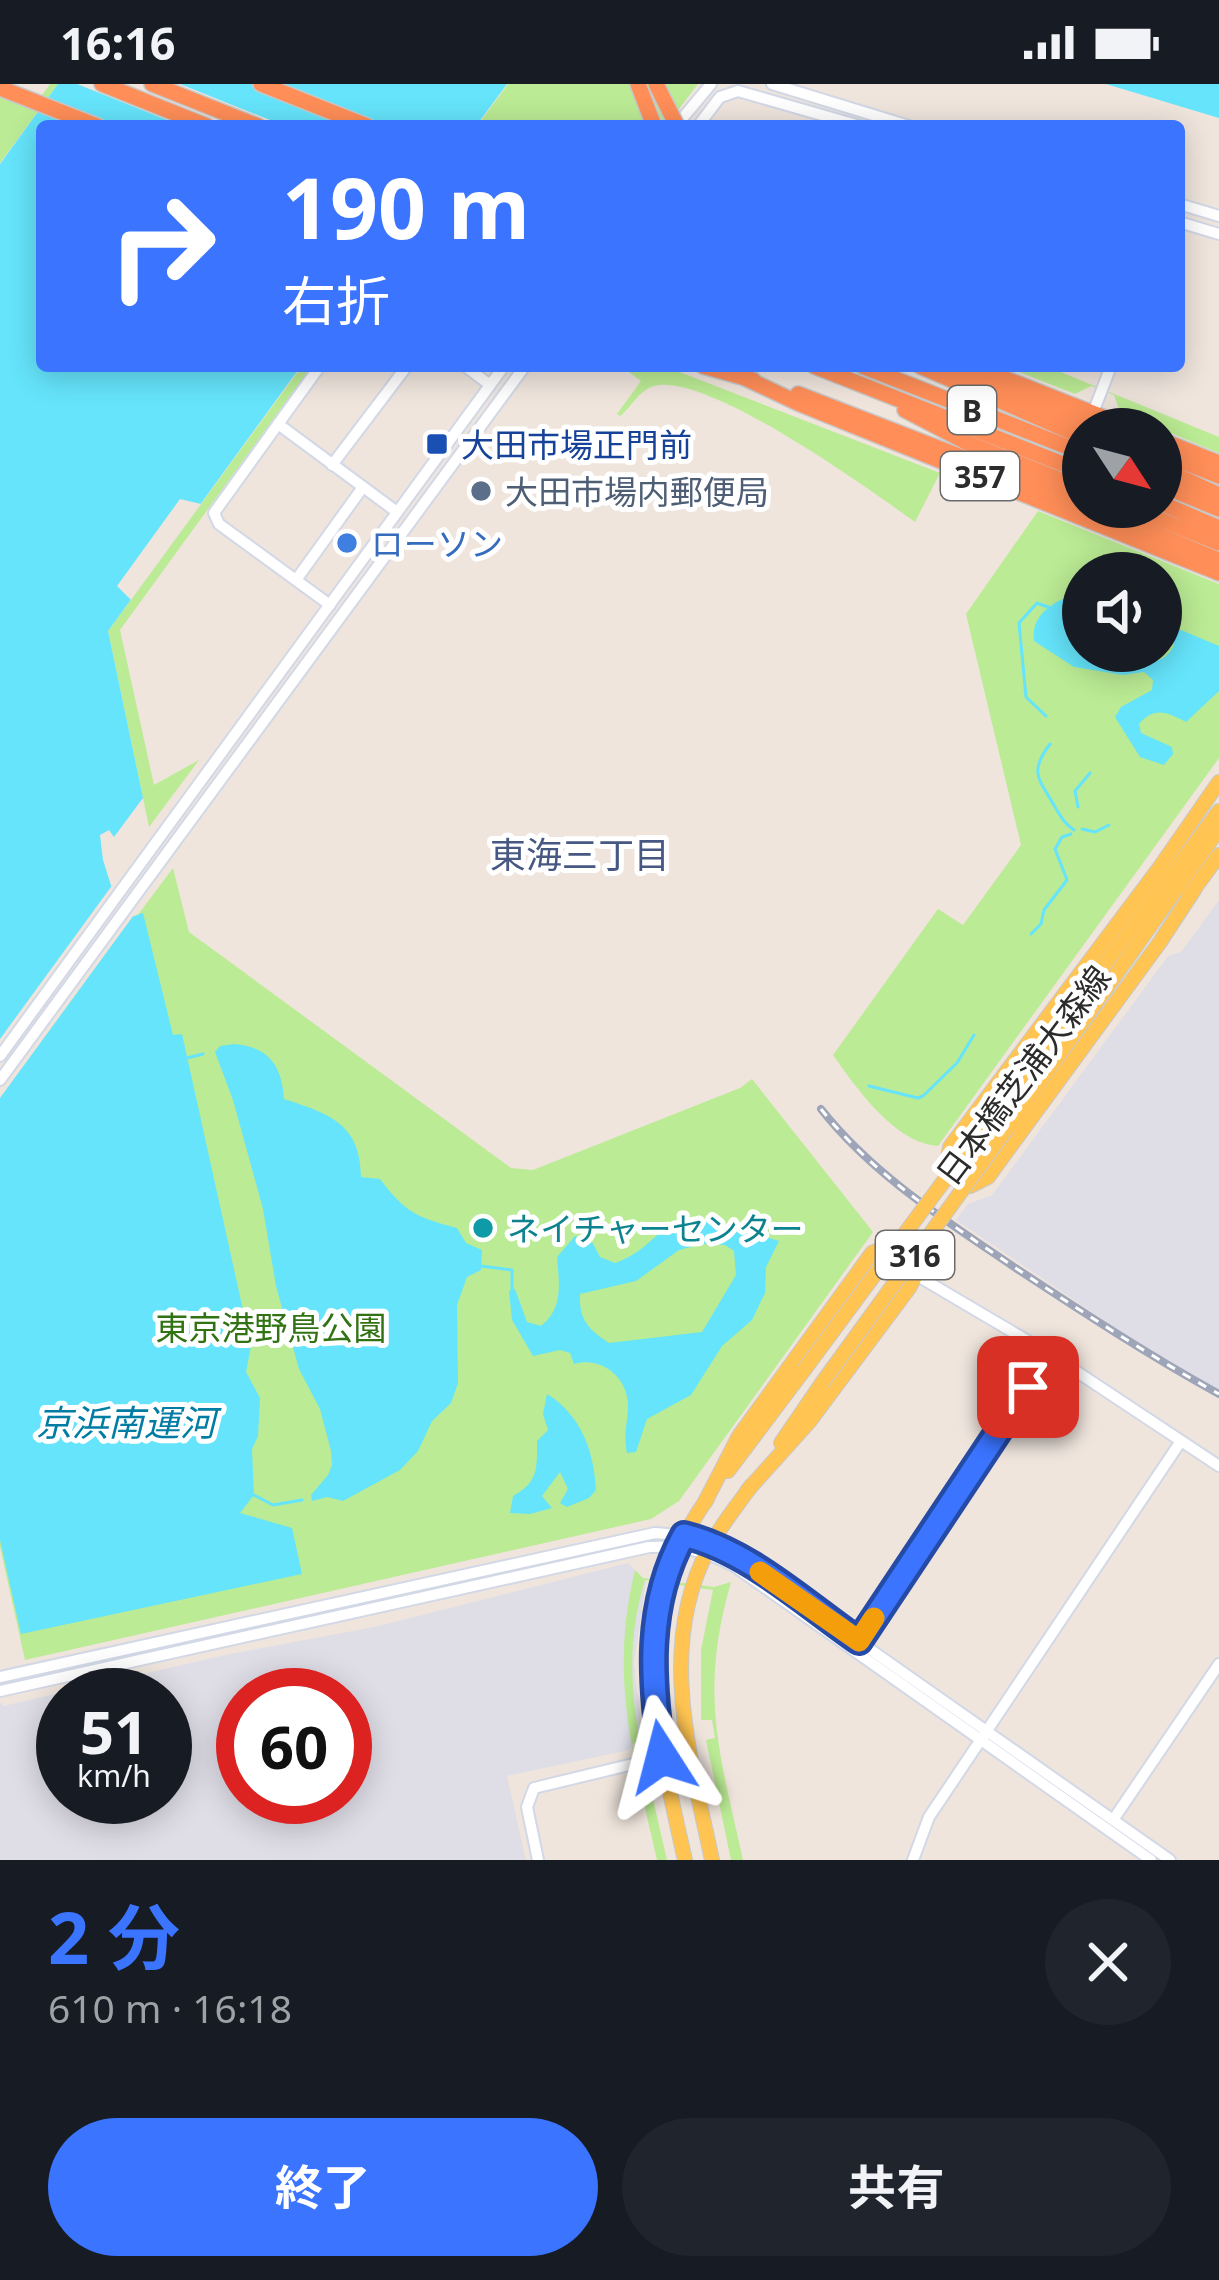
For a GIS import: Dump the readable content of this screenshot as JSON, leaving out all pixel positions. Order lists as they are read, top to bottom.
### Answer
{
  "streets": {
    "highway": ["B", "357"],
    "main road": ["日本橋芝浦大森線", "316"]
  },
  "crossings": [
    ["日本橋芝浦大森線", "316"]
  ],
  "districts": ["東海三丁目"],
  "water": ["京浜南運河"],
  "parks": ["東京港野鳥公園"],
  "places": {
    "transit": ["大田市場正門前"],
    "other": ["大田市場内郵便局", "ローソン", "ネイチャーセンター"]
  },
  "north": "bottom right",
  "page": {
    "status": "16:16",
    "turn": ["190 m", "右折"],
    "speed": "51 km/h",
    "limit": "60",
    "heading": ["2 分", "610 m · 16:18"],
    "buttons": ["終了", "共有"]
  }
}
